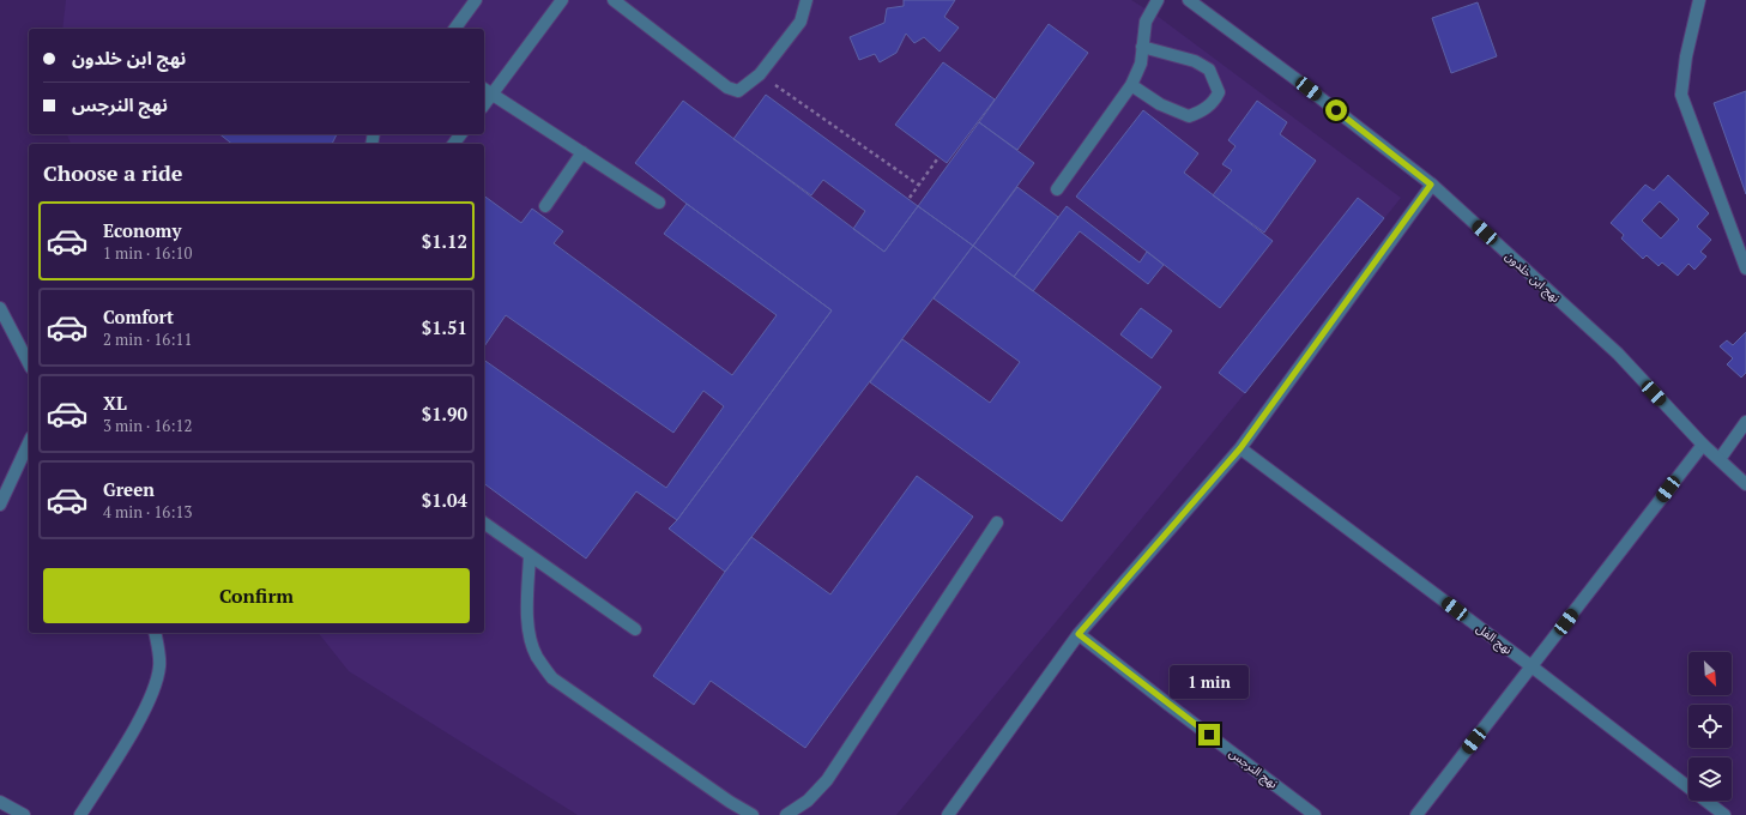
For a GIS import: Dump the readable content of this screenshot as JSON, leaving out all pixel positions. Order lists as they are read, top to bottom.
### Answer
{
  "streets": {
    "street": ["نهج ابن خلدون", "نهج الفل", "نهج النرجس"]
  },
  "north": "bottom right",
  "page": {
    "banner": ["نهج ابن خلدون", "نهج النرجس"],
    "heading": "Choose a ride",
    "list": [
      {
        "name": "Economy",
        "note": "1 min · 16:10",
        "value": "$1.12"
      },
      {
        "name": "Comfort",
        "note": "2 min · 16:11",
        "value": "$1.51"
      },
      {
        "name": "XL",
        "note": "3 min · 16:12",
        "value": "$1.90"
      },
      {
        "name": "Green",
        "note": "4 min · 16:13",
        "value": "$1.04"
      }
    ],
    "buttons": "Confirm",
    "bubble": "1 min"
  }
}
